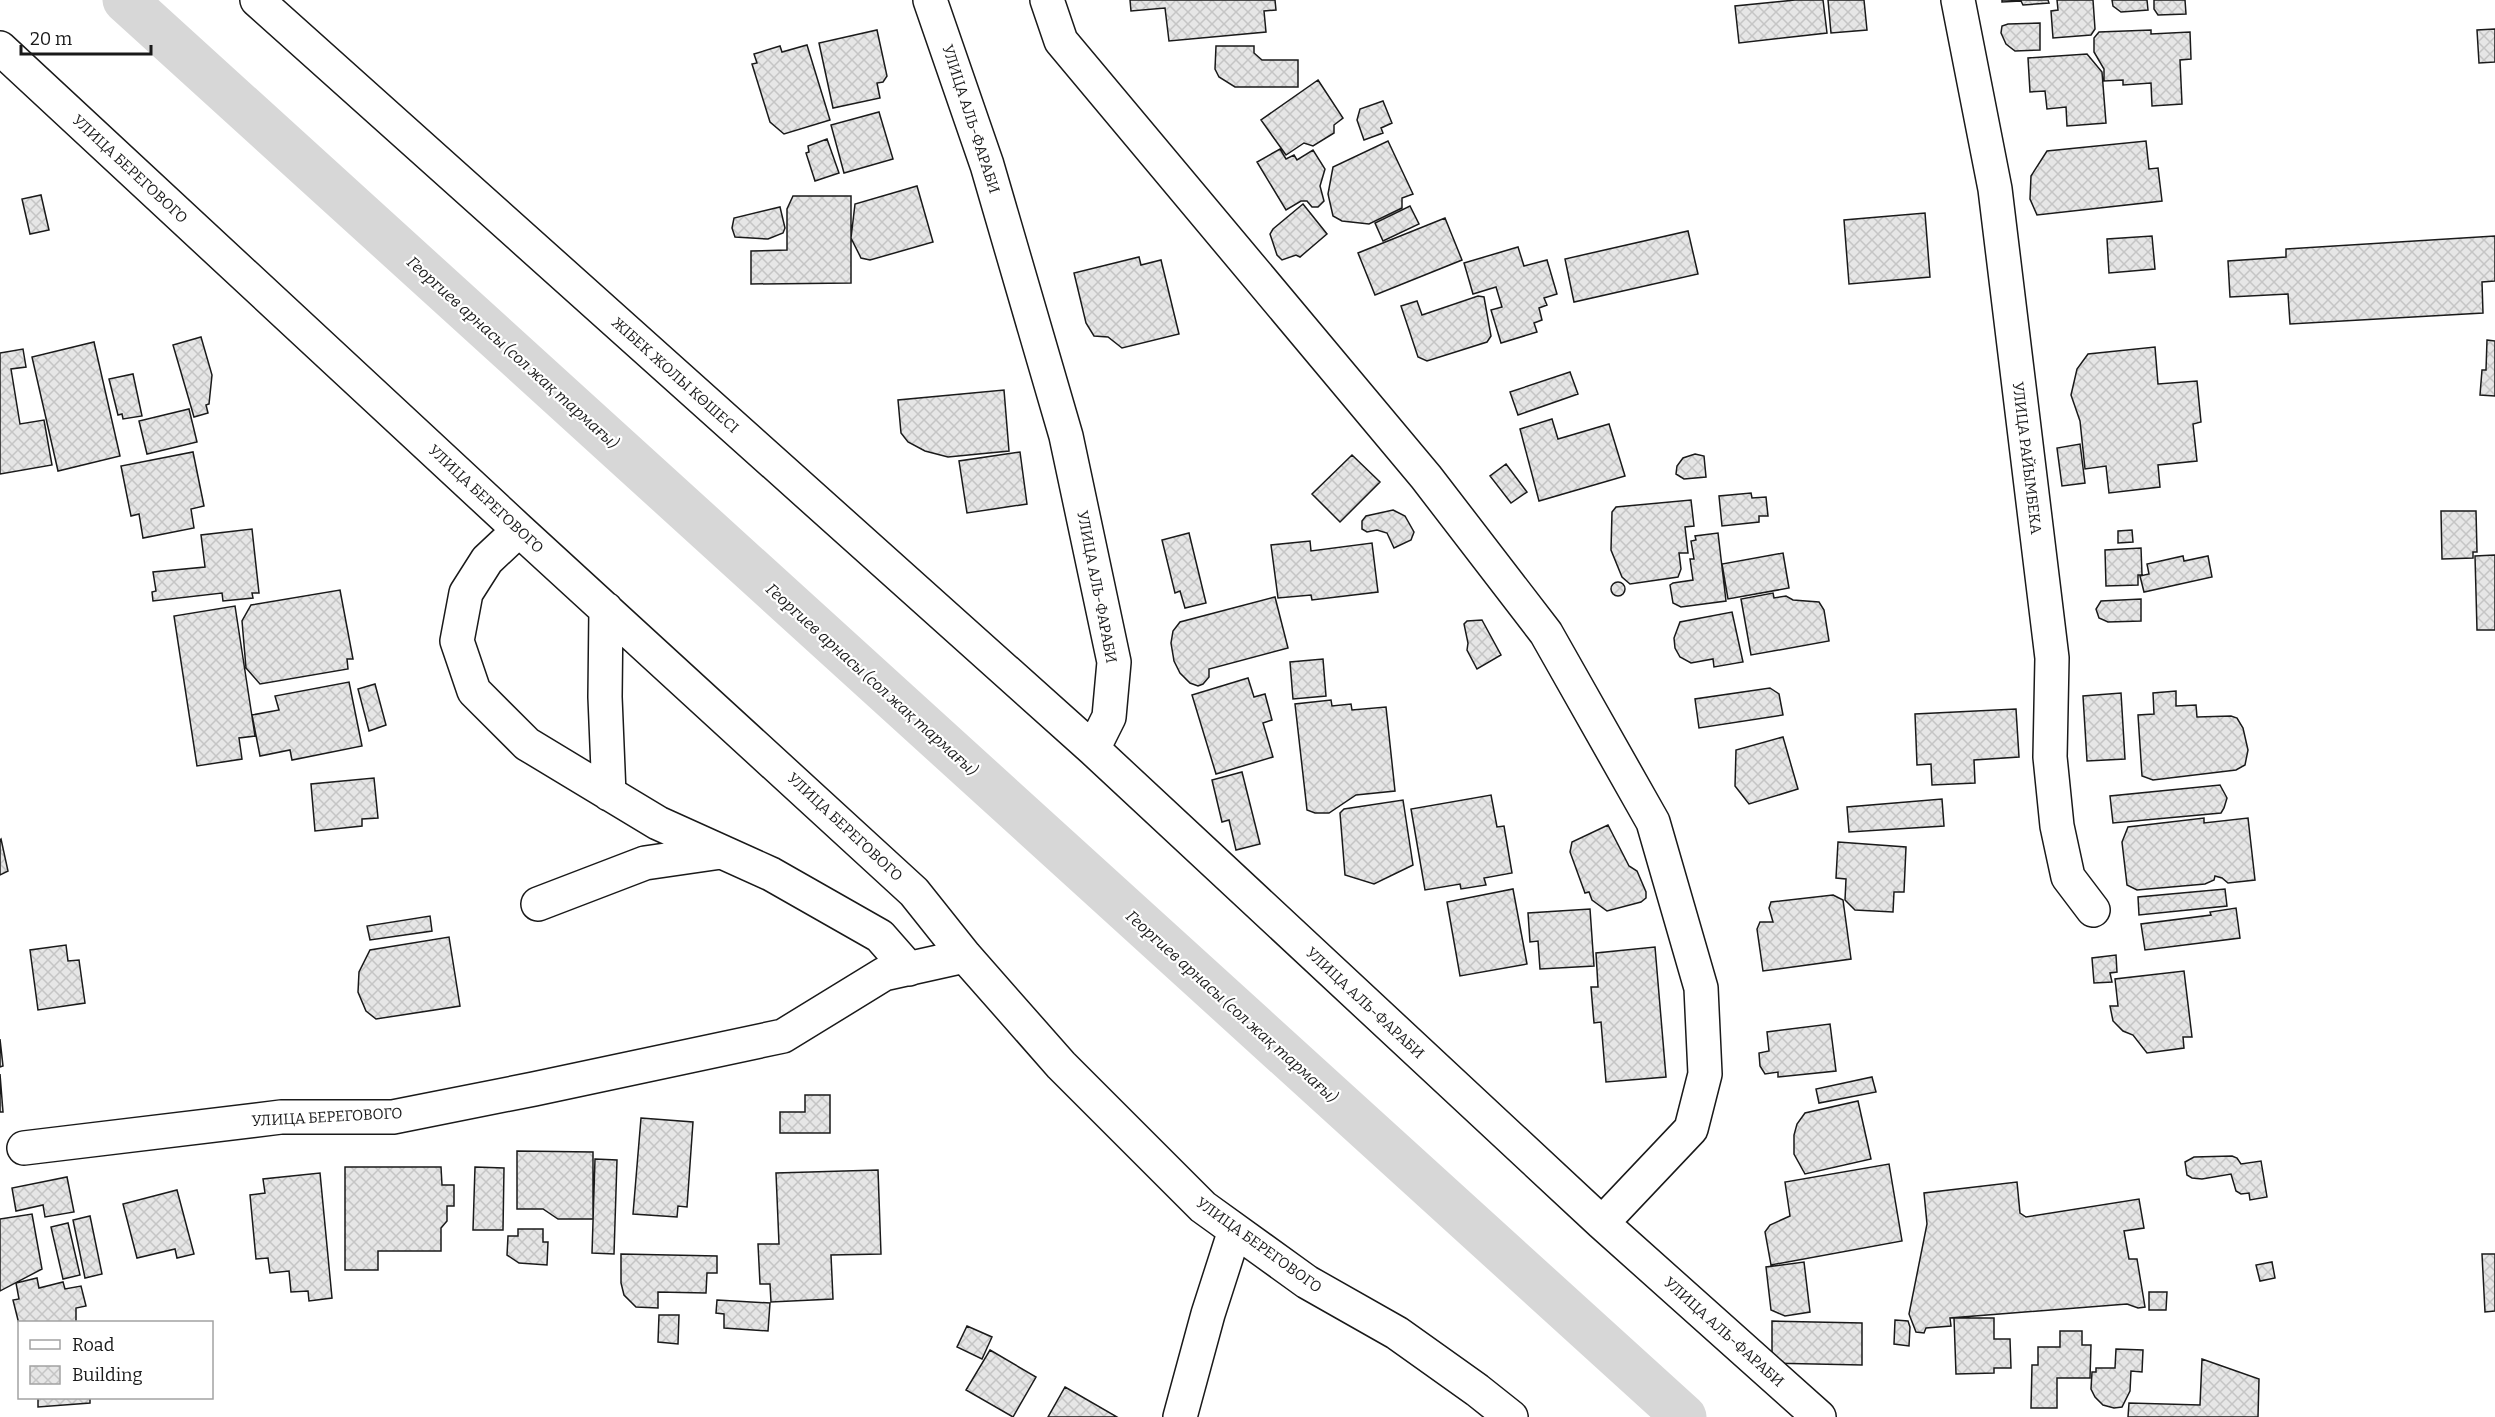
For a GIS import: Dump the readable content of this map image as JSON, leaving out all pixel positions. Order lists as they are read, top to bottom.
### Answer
{
  "streets": {
    "street": [
      "УЛИЦА АЛЬ-ФАРАБИ",
      "УЛИЦА БЕРЕГОВОГО",
      "ЖІБЕК ЖОЛЫ КӨШЕСІ",
      "УЛИЦА РАЙЫМБЕКА"
    ]
  },
  "crossings": [
    ["УЛИЦА АЛЬ-ФАРАБИ", "ЖІБЕК ЖОЛЫ КӨШЕСІ"]
  ],
  "water": ["Георгиев арнасы (сол жақ тармағы)"],
  "legend": ["Road", "Building"],
  "scale_bar": "20 m"
}
